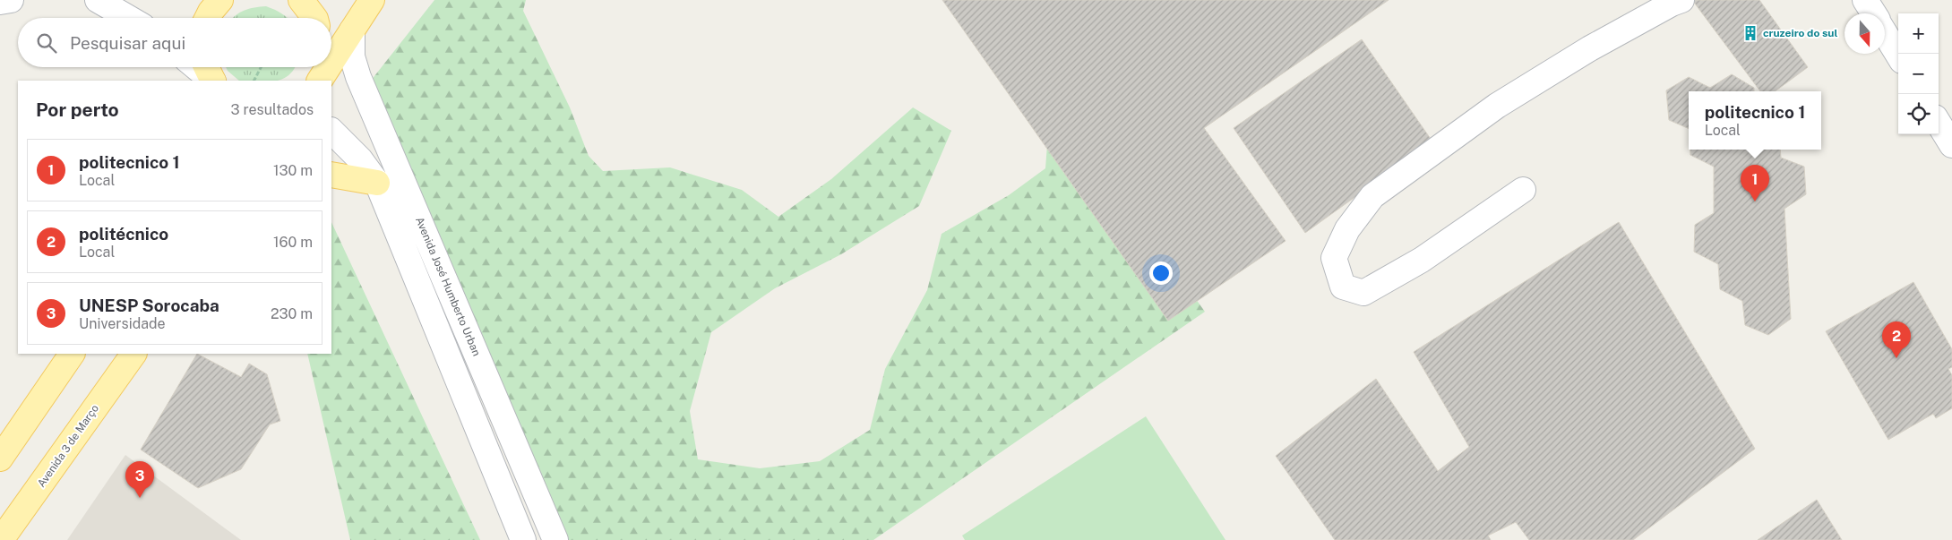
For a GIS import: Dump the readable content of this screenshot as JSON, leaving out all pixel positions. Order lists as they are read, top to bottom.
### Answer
{
  "streets": {
    "main road": ["Avenida 3 de Março"],
    "street": ["Avenida José Humberto Urban"]
  },
  "places": {
    "building": ["cruzeiro do sul"]
  },
  "north": "bottom",
  "page": {
    "map_buttons": ["+", "−"],
    "search": "Pesquisar aqui",
    "heading": ["Por perto", "3 resultados"],
    "popup": ["politecnico 1", "Local"],
    "list": [
      {
        "mark": "1",
        "name": "politecnico 1",
        "note": "Local",
        "value": "130 m"
      },
      {
        "mark": "2",
        "name": "politécnico",
        "note": "Local",
        "value": "160 m"
      },
      {
        "mark": "3",
        "name": "UNESP Sorocaba",
        "note": "Universidade",
        "value": "230 m"
      }
    ],
    "pins": ["1", "2", "3"]
  }
}
